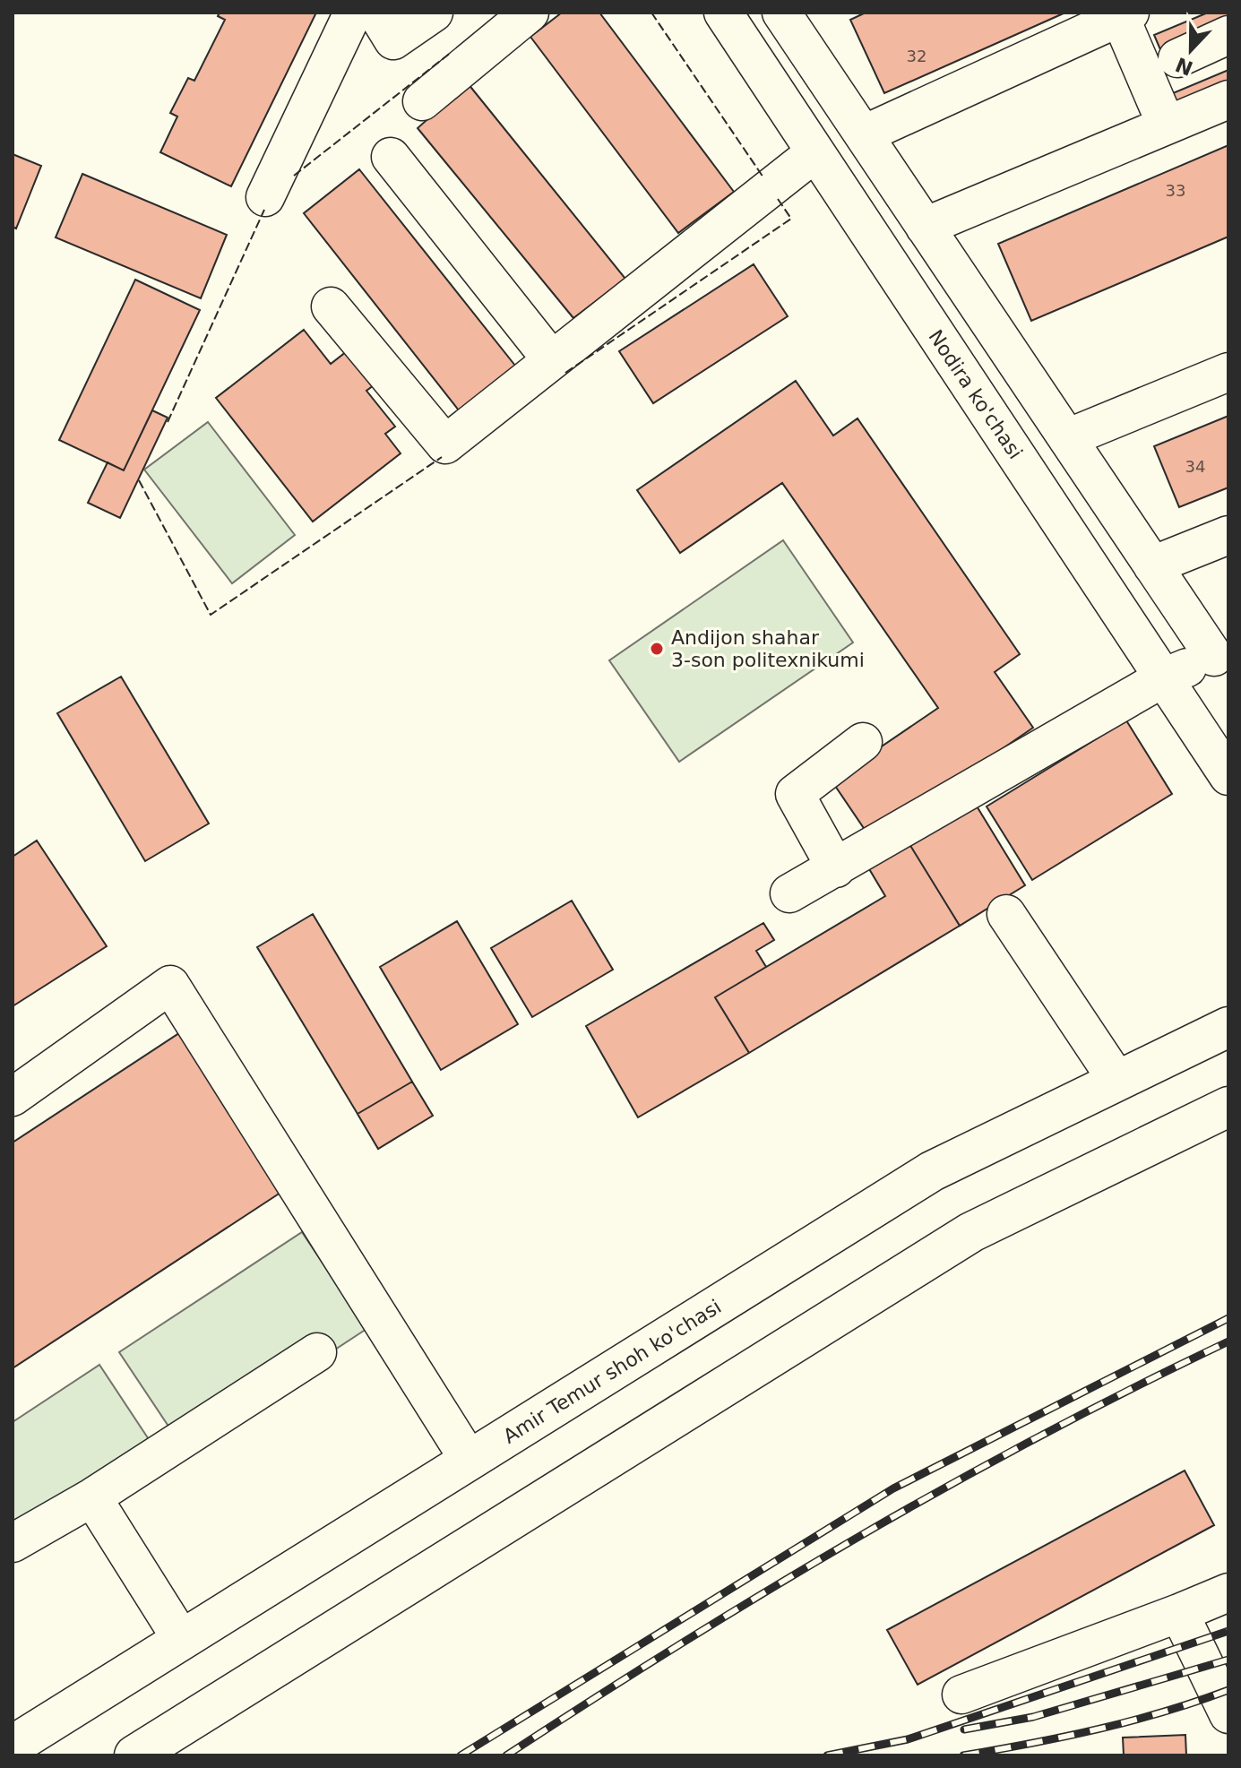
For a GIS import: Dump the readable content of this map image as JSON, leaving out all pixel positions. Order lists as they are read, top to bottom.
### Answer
{
  "streets": {
    "main road": ["Amir Temur shoh ko'chasi"],
    "street": ["Nodira ko'chasi"]
  },
  "places": ["Andijon shahar 3-son politexnikumi"],
  "house_numbers": ["32", "33", "34"],
  "north": "bottom"
}
